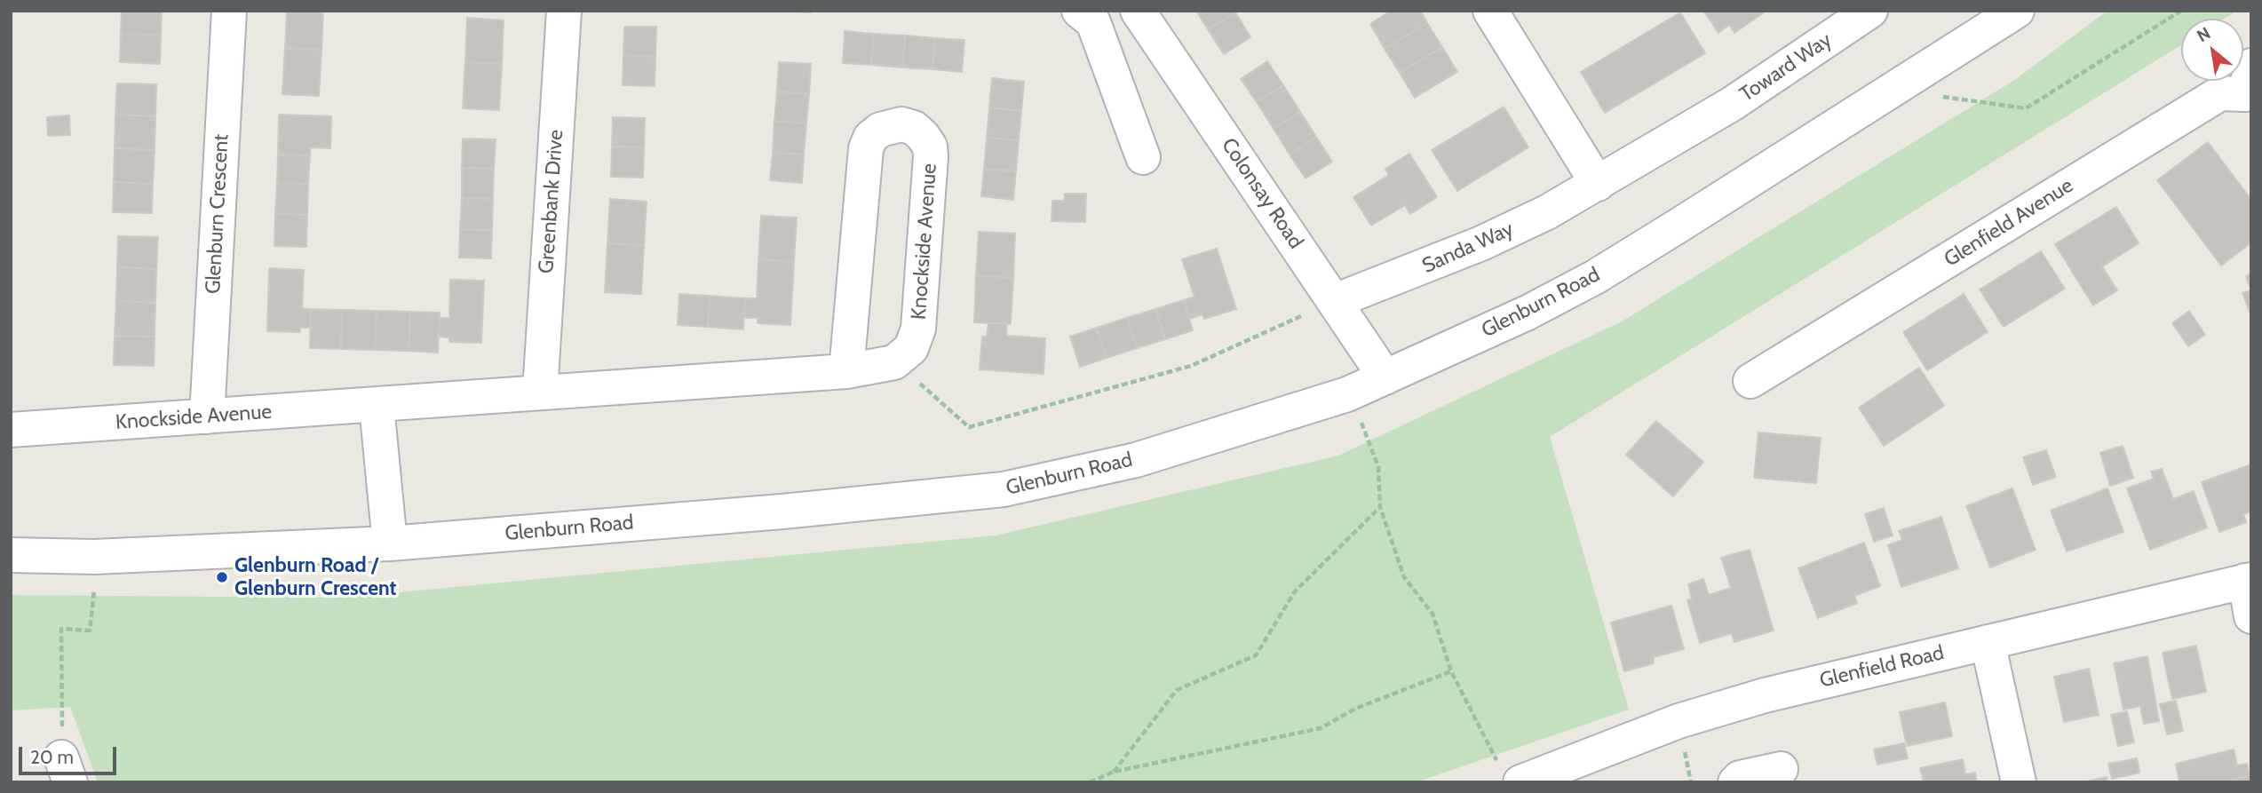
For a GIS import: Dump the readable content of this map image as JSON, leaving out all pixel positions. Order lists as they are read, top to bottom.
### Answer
{
  "streets": {
    "street": [
      "Toward Way",
      "Colonsay Road",
      "Greenbank Drive",
      "Glenburn Crescent",
      "Glenfield Avenue",
      "Knockside Avenue",
      "Sanda Way",
      "Glenburn Road",
      "Glenfield Road"
    ]
  },
  "crossings": [
    ["Toward Way", "Sanda Way"],
    ["Colonsay Road", "Sanda Way"],
    ["Colonsay Road", "Glenburn Road"],
    ["Greenbank Drive", "Knockside Avenue"],
    ["Glenburn Crescent", "Knockside Avenue"]
  ],
  "places": ["Glenburn Road / Glenburn Crescent"],
  "scale_bar": "20 m",
  "north": "top left"
}
